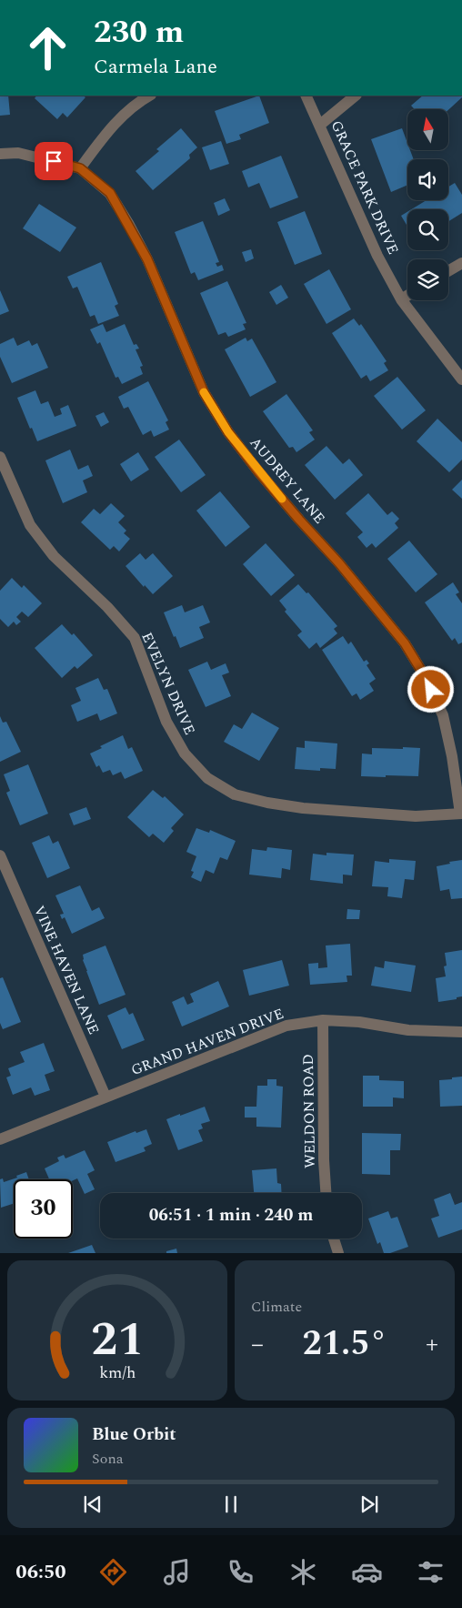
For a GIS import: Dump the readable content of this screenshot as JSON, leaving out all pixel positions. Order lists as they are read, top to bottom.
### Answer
{
  "streets": {
    "street": [
      "GRACE PARK DRIVE",
      "AUDREY LANE",
      "EVELYN DRIVE",
      "VINE HAVEN LANE",
      "GRAND HAVEN DRIVE",
      "WELDON ROAD"
    ]
  },
  "crossings": [
    ["AUDREY LANE", "EVELYN DRIVE"],
    ["VINE HAVEN LANE", "GRAND HAVEN DRIVE"],
    ["GRAND HAVEN DRIVE", "WELDON ROAD"]
  ],
  "north": "top",
  "page": {
    "turn": ["230 m", "Carmela Lane"],
    "limit": "30",
    "trip": "06:51 · 1 min · 240 m",
    "tile": "Climate",
    "heat": ["−", "21.5°", "+"],
    "song": ["Blue Orbit", "Sona"],
    "tabs": "06:50",
    "gauge": ["21", "km/h"]
  }
}
